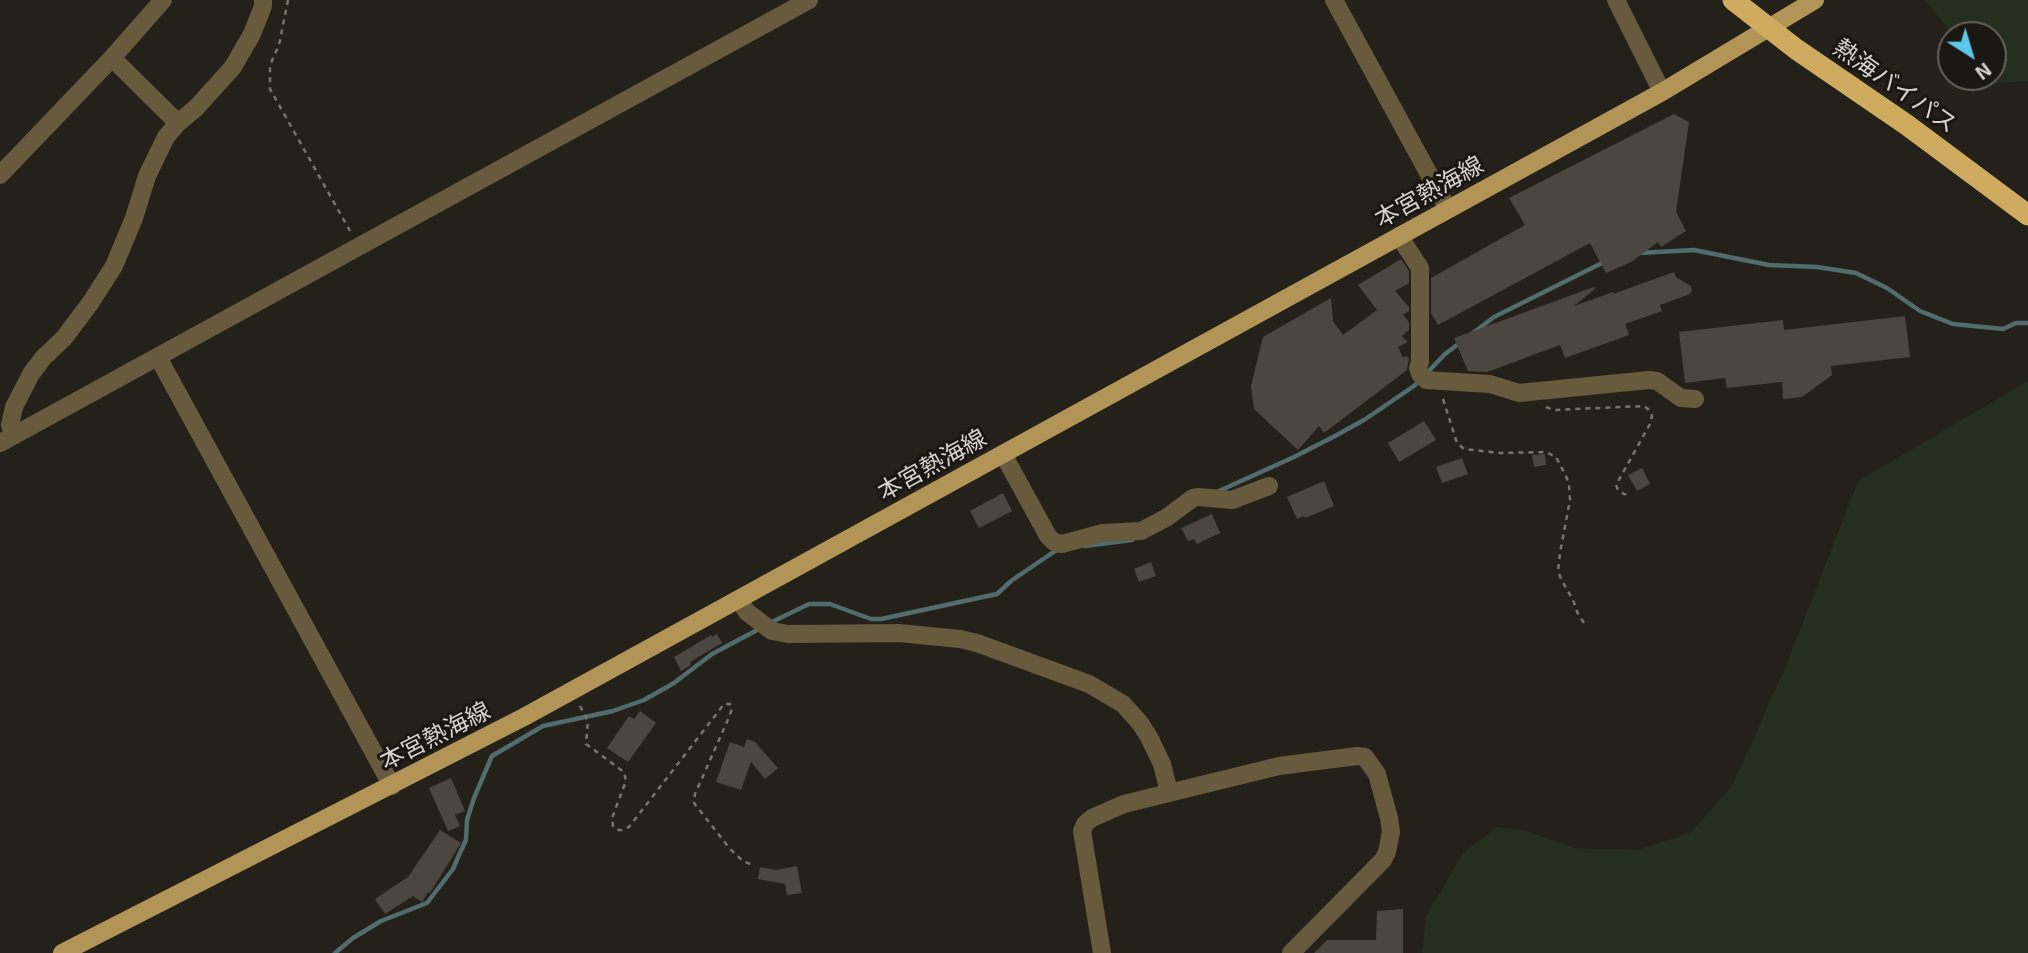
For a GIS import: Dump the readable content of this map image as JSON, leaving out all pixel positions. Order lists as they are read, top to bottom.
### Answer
{
  "streets": {
    "highway": ["熱海バイパス"],
    "main road": ["本宮熱海線"]
  },
  "north": "bottom right"
}
